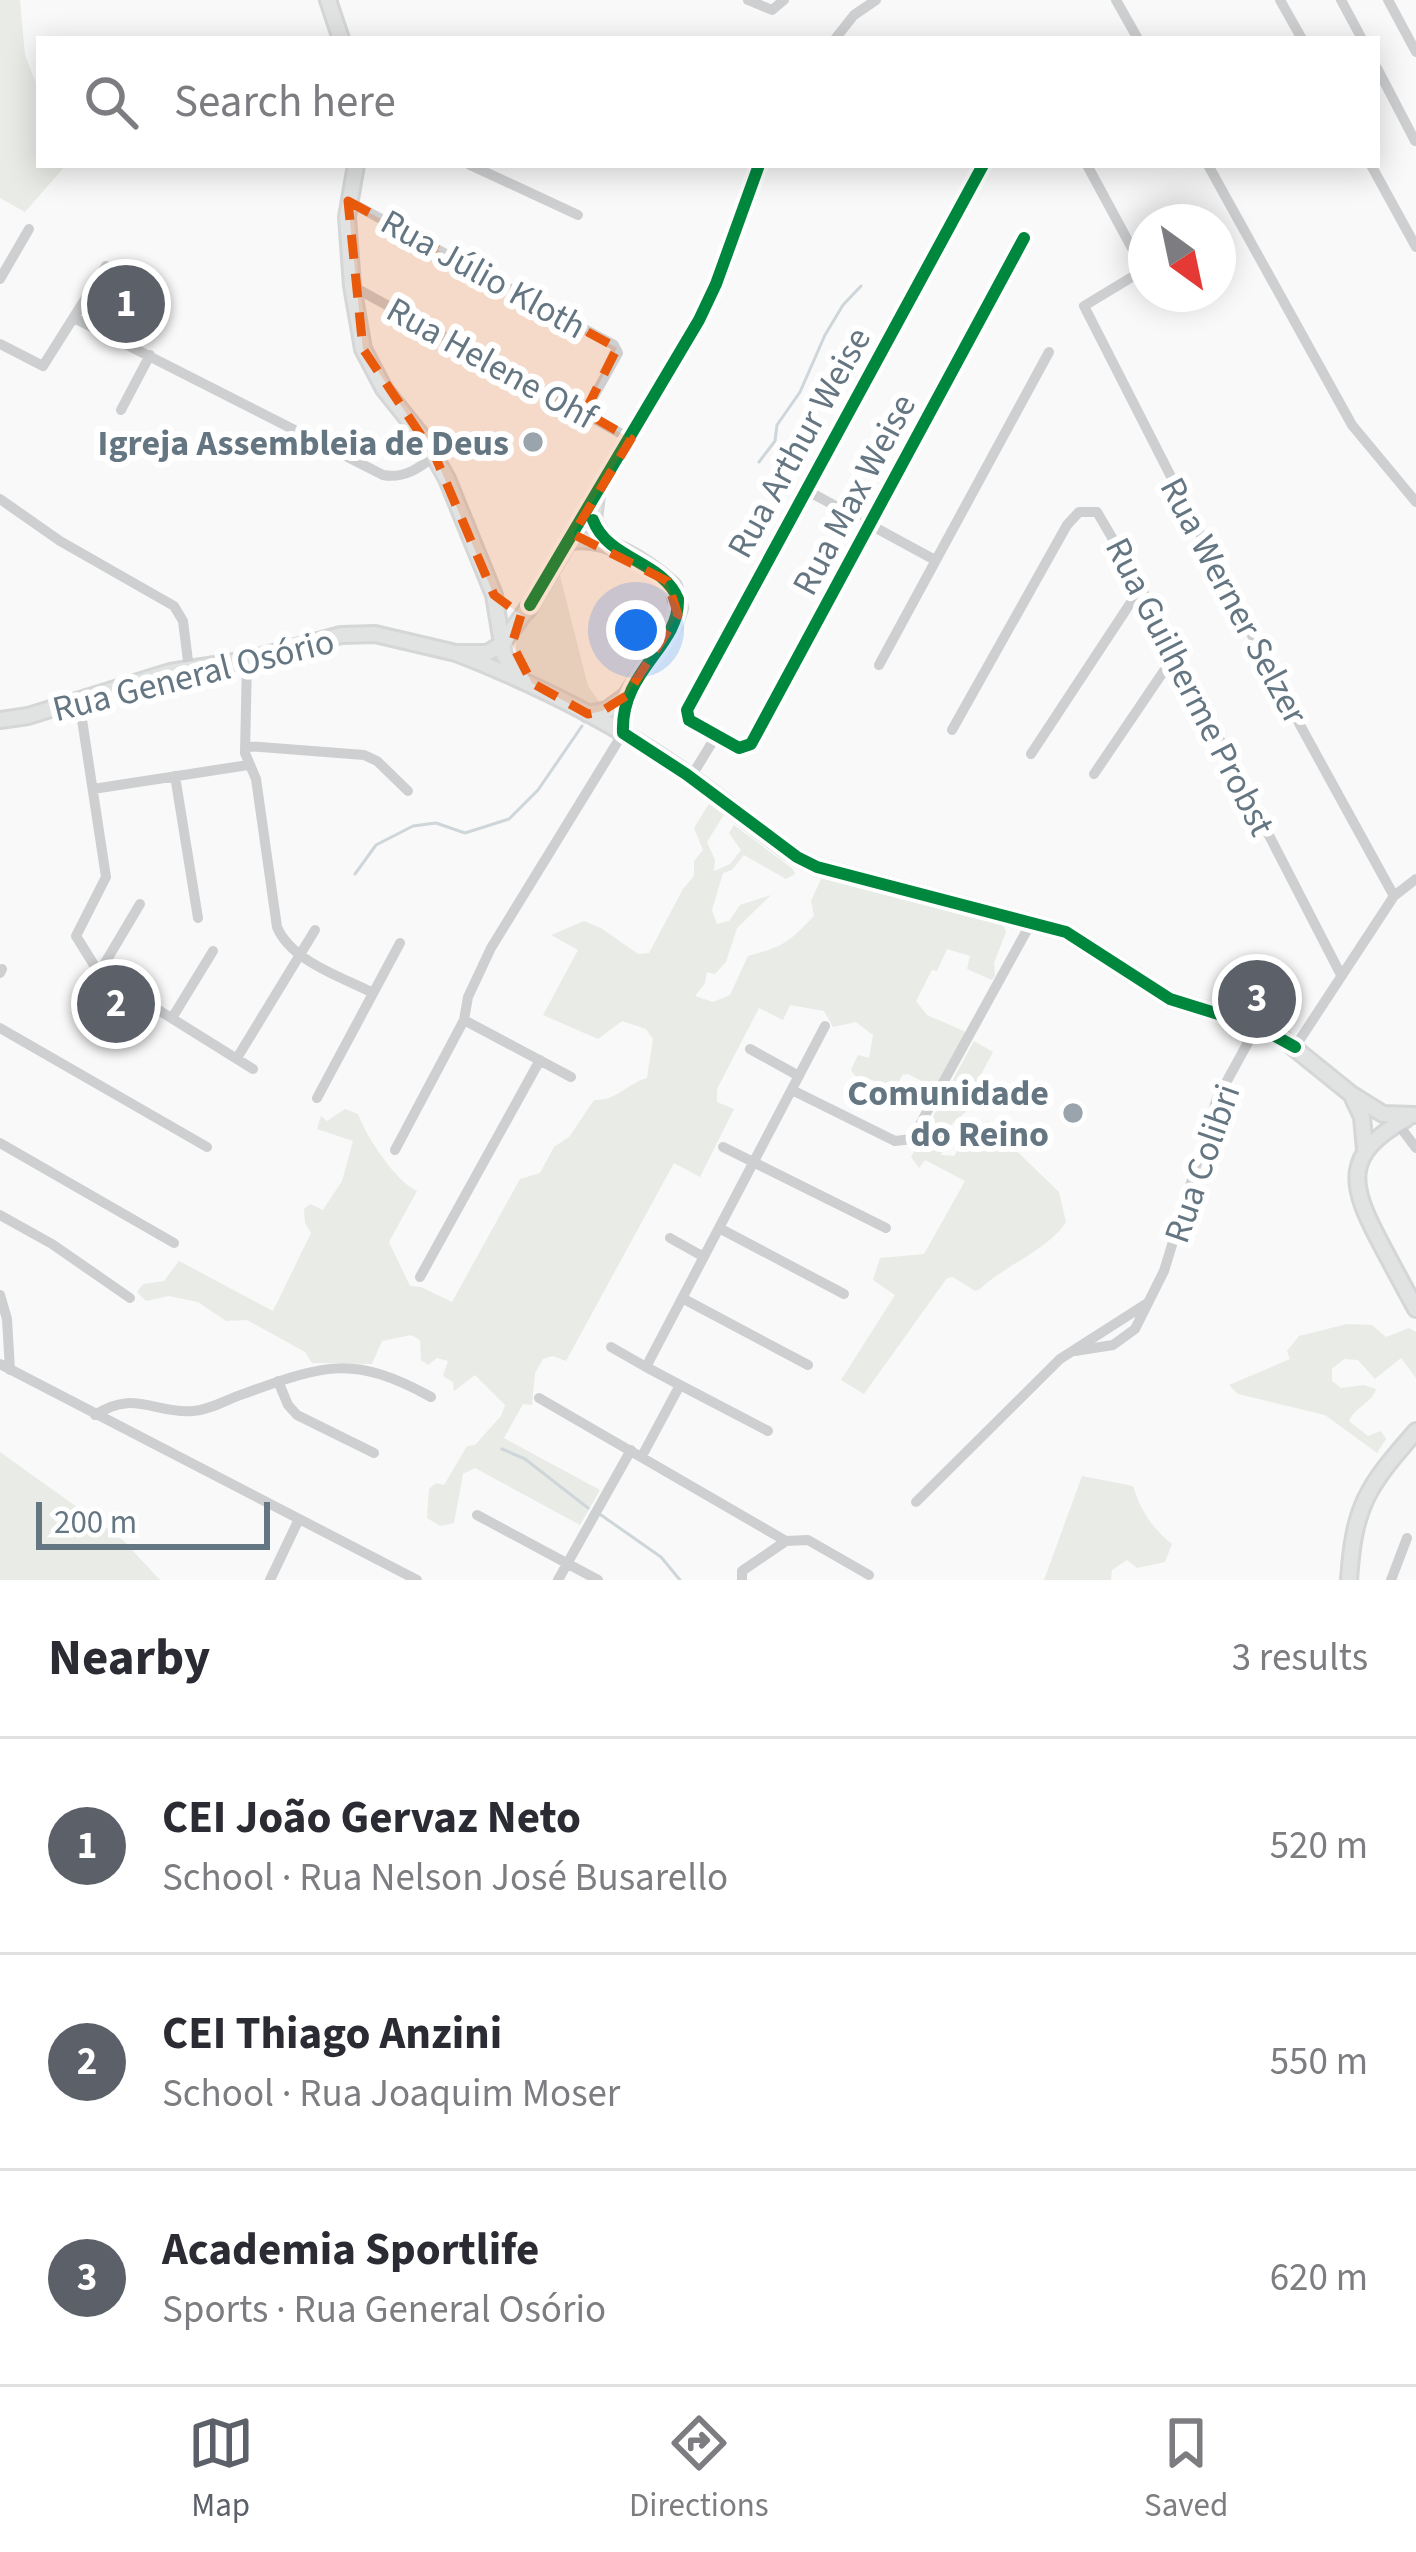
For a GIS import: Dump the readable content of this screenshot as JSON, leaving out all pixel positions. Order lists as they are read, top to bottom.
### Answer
{
  "streets": {
    "main road": ["Rua General Osório"],
    "street": [
      "Rua Júlio Kloth",
      "Rua Helene Ohf",
      "Rua Arthur Weise",
      "Rua Max Weise",
      "Rua Werner Selzer",
      "Rua Guilherme Probst",
      "Rua Colibri"
    ]
  },
  "crossings": [
    ["Rua Júlio Kloth", "Rua Helene Ohf"],
    ["Rua Arthur Weise", "Rua Max Weise"],
    ["Rua General Osório", "Rua Colibri"]
  ],
  "places": ["Igreja Assembleia de Deus", "Comunidade do Reino"],
  "scale_bar": "200 m",
  "north": "bottom right",
  "page": {
    "search": "Search here",
    "pins": ["1", "3", "2"],
    "scale": "200 m",
    "heading": ["Nearby", "3 results"],
    "list": [
      {
        "mark": "1",
        "name": "CEI João Gervaz Neto",
        "note": "School · Rua Nelson José Busarello",
        "value": "520 m"
      },
      {
        "mark": "2",
        "name": "CEI Thiago Anzini",
        "note": "School · Rua Joaquim Moser",
        "value": "550 m"
      },
      {
        "mark": "3",
        "name": "Academia Sportlife",
        "note": "Sports · Rua General Osório",
        "value": "620 m"
      }
    ],
    "nav": ["Map", "Directions", "Saved"]
  }
}
